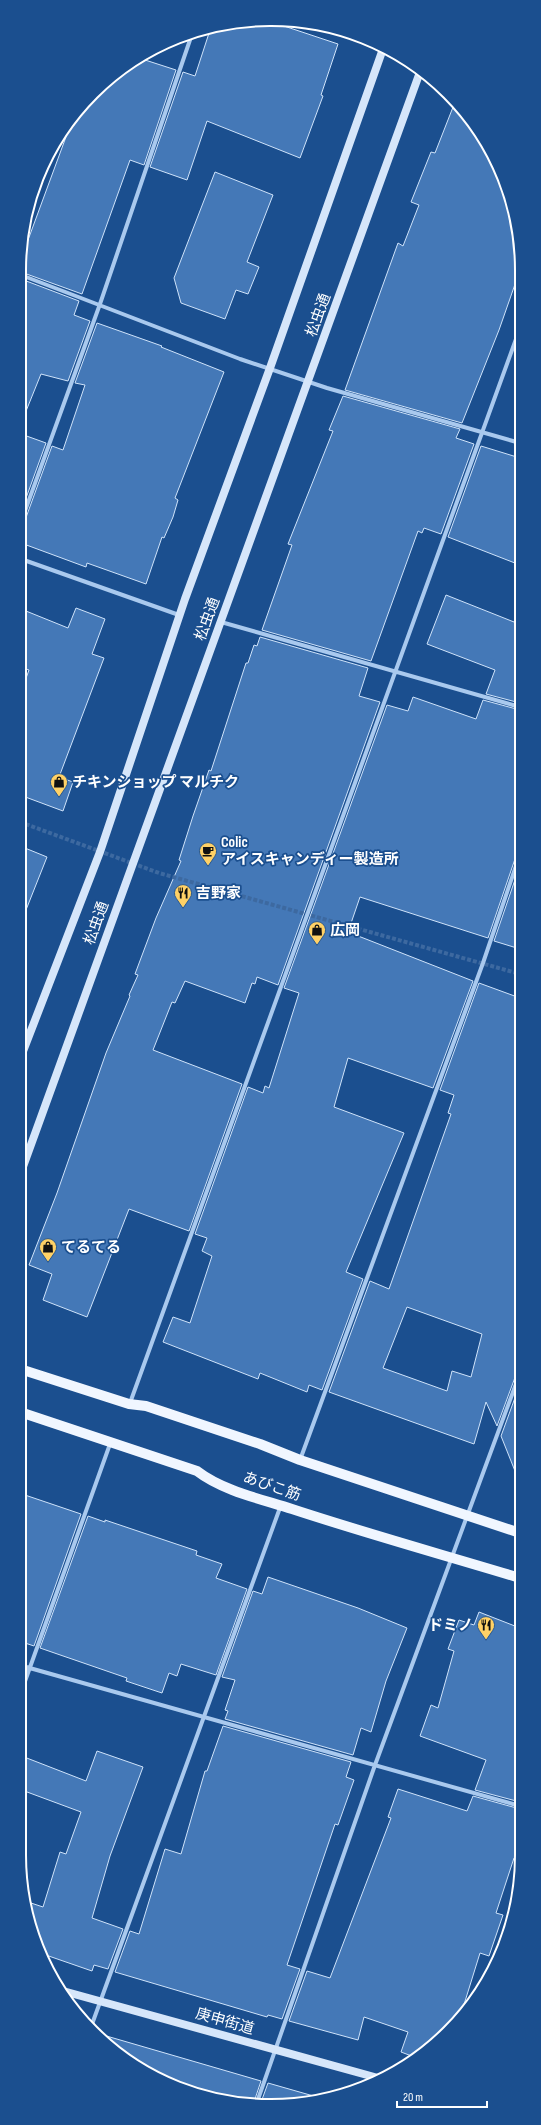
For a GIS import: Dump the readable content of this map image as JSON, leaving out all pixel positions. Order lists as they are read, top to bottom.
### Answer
{
  "streets": {
    "main road": ["あびこ筋"],
    "street": ["松虫通", "庚申街道"]
  },
  "places": {
    "shop": ["チキンショップ マルチク", "広岡", "てるてる"],
    "cafe": ["Colic アイスキャンディー製造所"],
    "restaurant": ["吉野家", "ドミノ"]
  },
  "scale_bar": "20 m"
}
